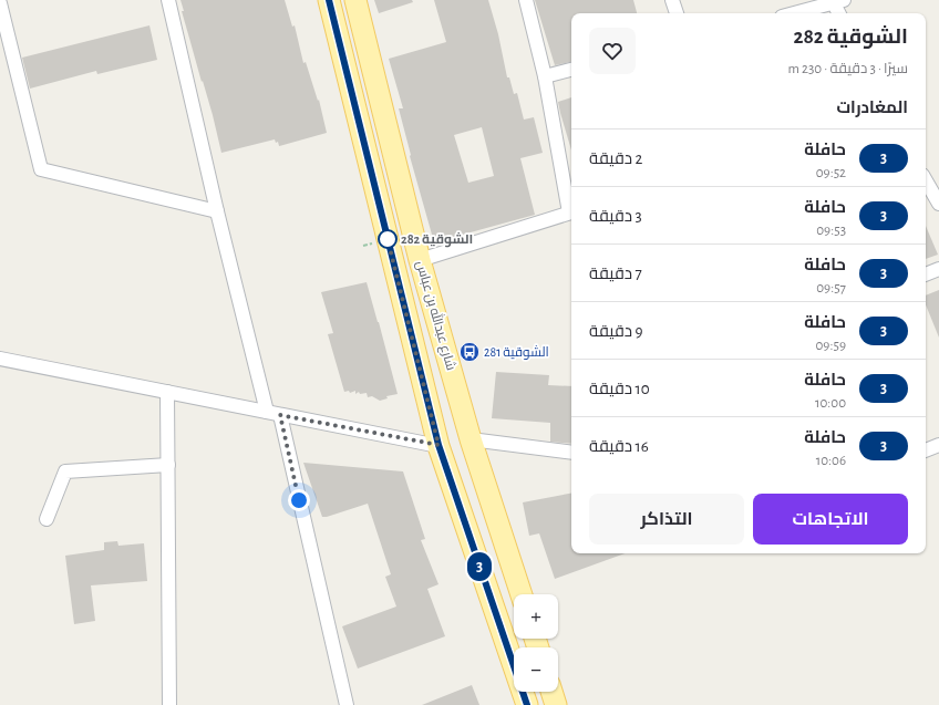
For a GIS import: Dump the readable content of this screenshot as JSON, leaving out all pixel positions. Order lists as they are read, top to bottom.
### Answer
{
  "streets": {
    "main road": ["شارع عبدالله بن عباس"]
  },
  "places": {
    "other": ["الشوقية 282"],
    "bus stop": ["الشوقية 281"]
  },
  "lines": ["bus line 3"],
  "page": {
    "on_map": "3",
    "heading": [
      ["الشوقية 282", "سيرًا · 3 دقيقة · 230 m"],
      "المغادرات"
    ],
    "list": [
      {
        "mark": "3",
        "name": "حافلة",
        "note": "09:52",
        "value": "2 دقيقة"
      },
      {
        "mark": "3",
        "name": "حافلة",
        "note": "09:53",
        "value": "3 دقيقة"
      },
      {
        "mark": "3",
        "name": "حافلة",
        "note": "09:57",
        "value": "7 دقيقة"
      },
      {
        "mark": "3",
        "name": "حافلة",
        "note": "09:59",
        "value": "9 دقيقة"
      },
      {
        "mark": "3",
        "name": "حافلة",
        "note": "10:00",
        "value": "10 دقيقة"
      },
      {
        "mark": "3",
        "name": "حافلة",
        "note": "10:06",
        "value": "16 دقيقة"
      }
    ],
    "buttons": ["الاتجاهات", "التذاكر"],
    "map_buttons": ["+", "−"]
  }
}
